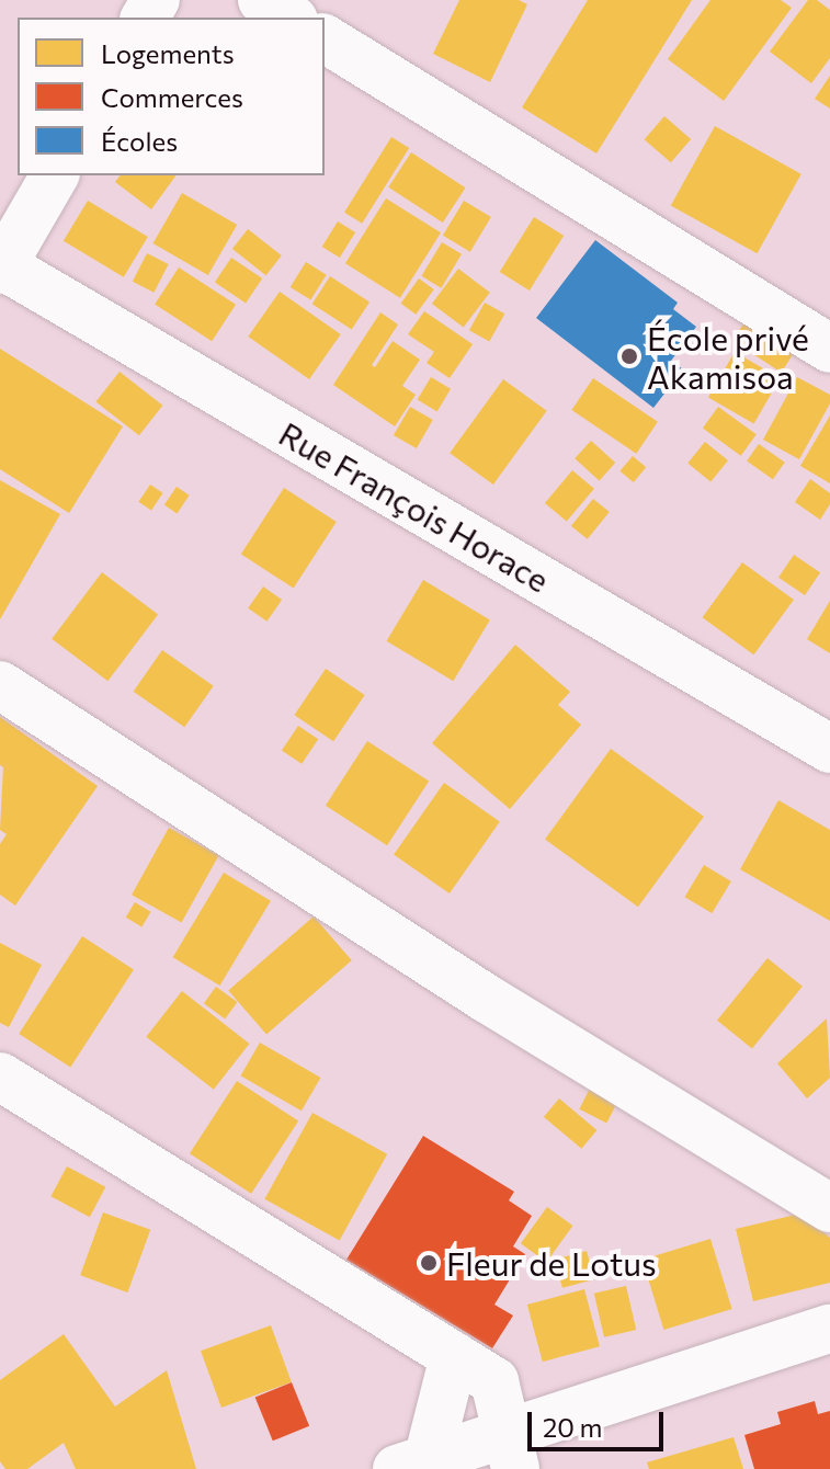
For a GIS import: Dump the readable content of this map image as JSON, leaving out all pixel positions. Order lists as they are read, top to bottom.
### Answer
{
  "streets": {
    "street": ["Rue François Horace"]
  },
  "places": ["École privé Akamisoa", "Fleur de Lotus"],
  "legend": ["Logements", "Commerces", "Écoles"],
  "scale_bar": "20 m"
}
